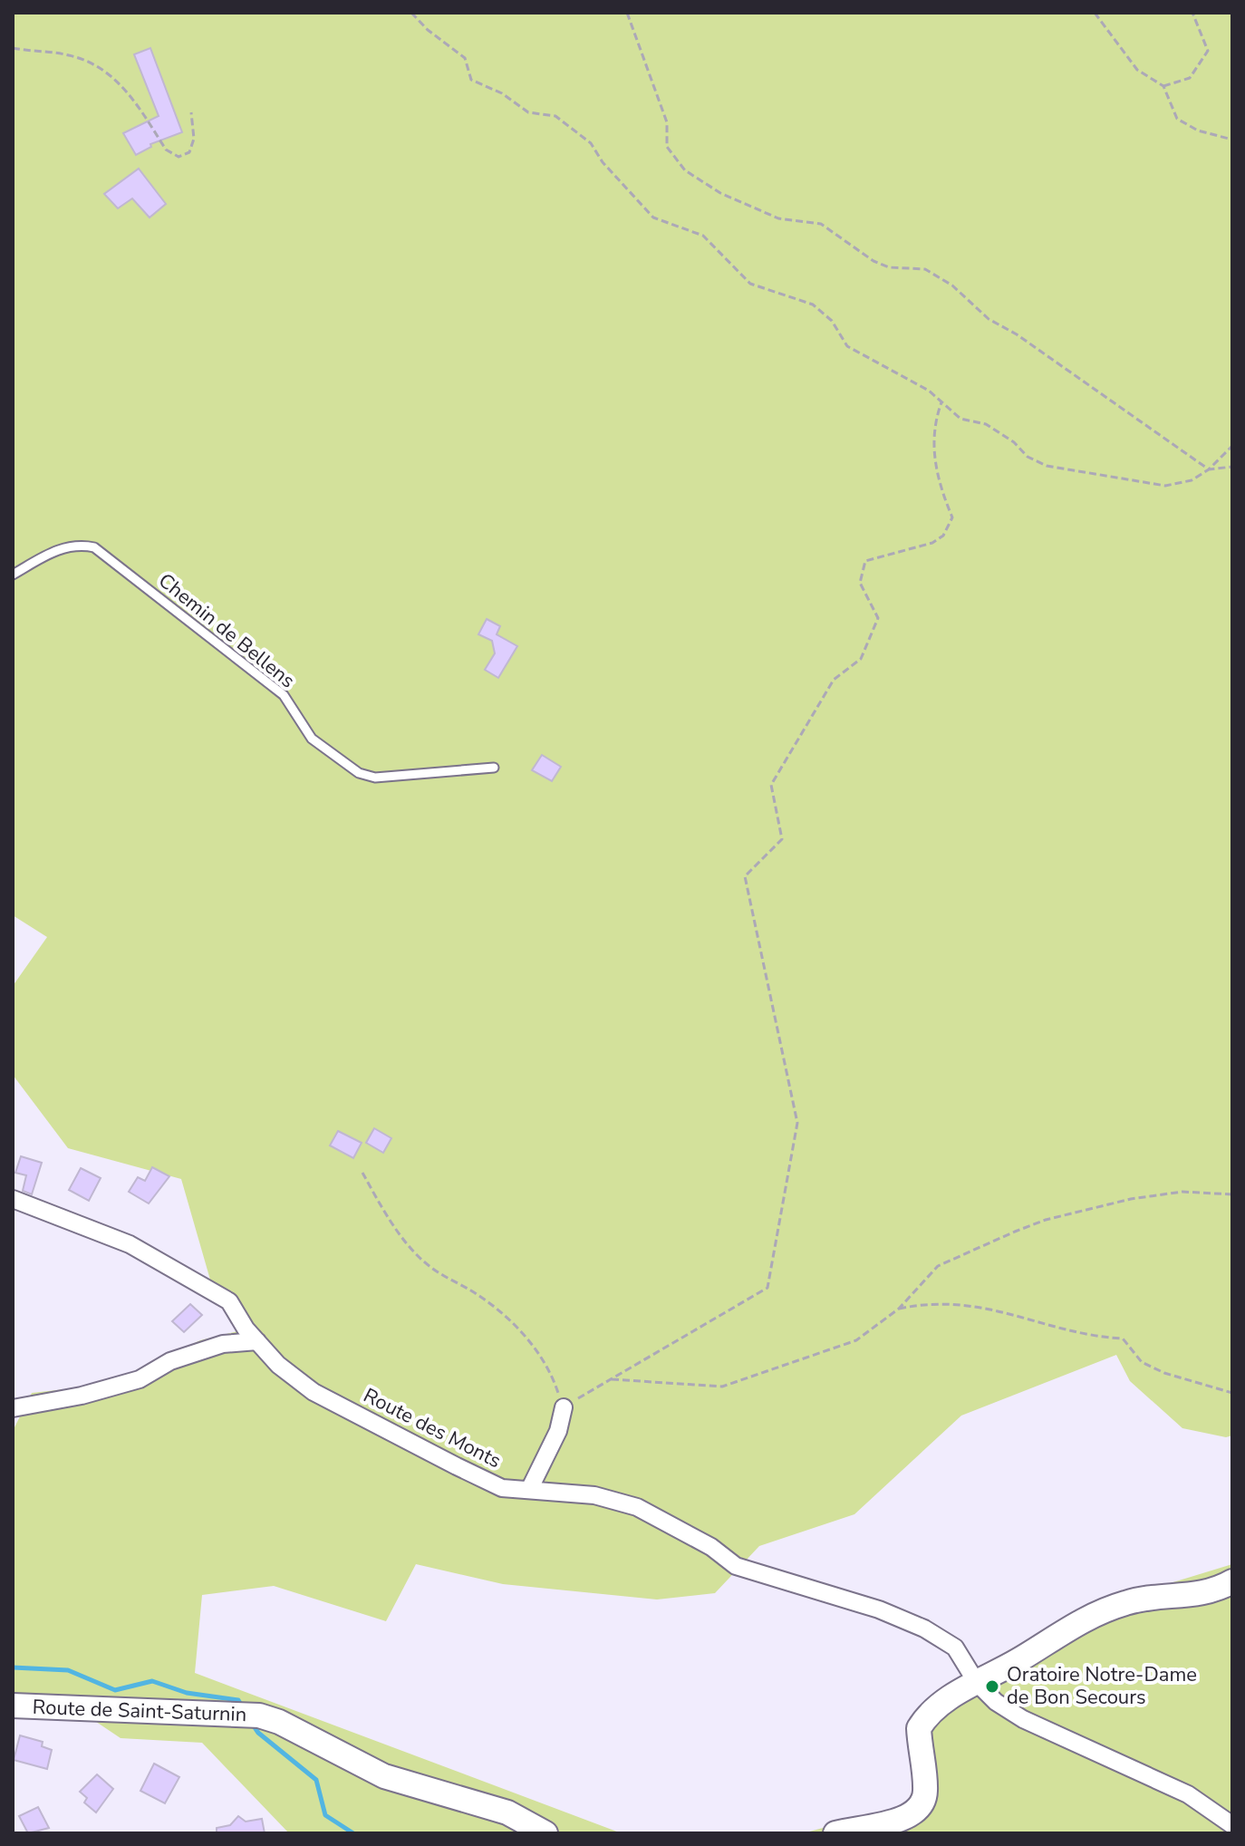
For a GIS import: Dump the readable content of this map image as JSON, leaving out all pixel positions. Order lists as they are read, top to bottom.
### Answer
{
  "streets": {
    "street": ["Route des Monts", "Route de Saint-Saturnin"],
    "lane": ["Chemin de Bellens"]
  },
  "places": ["Oratoire Notre-Dame de Bon Secours"]
}
